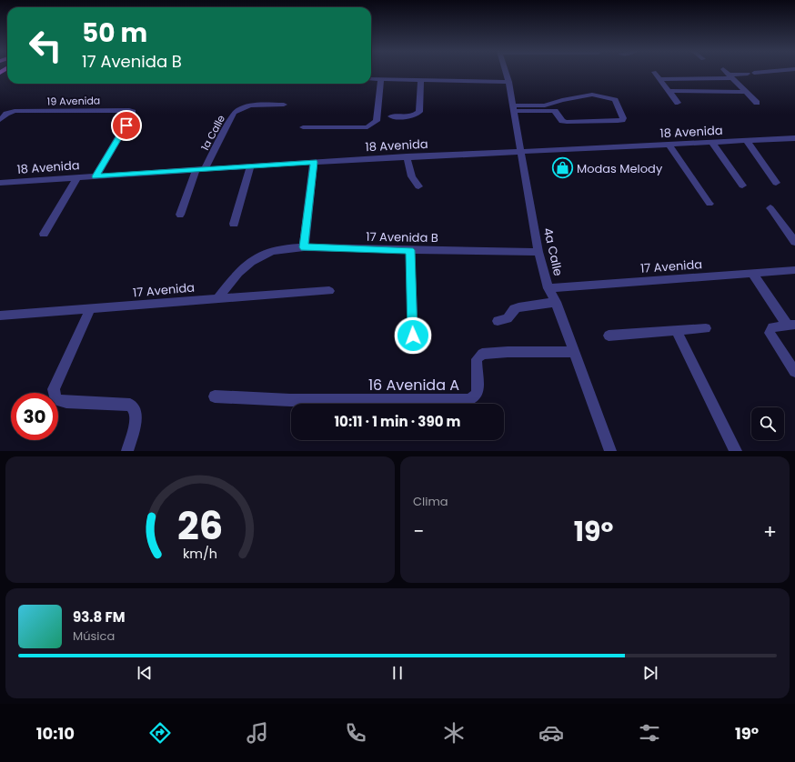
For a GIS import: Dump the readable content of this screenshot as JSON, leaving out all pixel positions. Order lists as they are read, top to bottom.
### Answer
{
  "streets": {
    "street": [
      "19 Avenida",
      "18 Avenida",
      "1a Calle",
      "17 Avenida B",
      "4a Calle",
      "17 Avenida",
      "16 Avenida A"
    ]
  },
  "crossings": [
    ["19 Avenida", "18 Avenida"],
    ["18 Avenida", "1a Calle"],
    ["18 Avenida", "4a Calle"],
    ["17 Avenida B", "4a Calle"],
    ["17 Avenida B", "17 Avenida"],
    ["4a Calle", "17 Avenida"],
    ["4a Calle", "16 Avenida A"]
  ],
  "places": {
    "shop": ["Modas Melody"]
  },
  "page": {
    "turn": ["50 m", "17 Avenida B"],
    "limit": "30",
    "trip": "10:11 · 1 min · 390 m",
    "tile": "Clima",
    "heat": ["−", "19°", "+"],
    "song": ["93.8 FM", "Música"],
    "tabs": ["10:10", "19°"],
    "gauge": ["26", "km/h"]
  }
}
